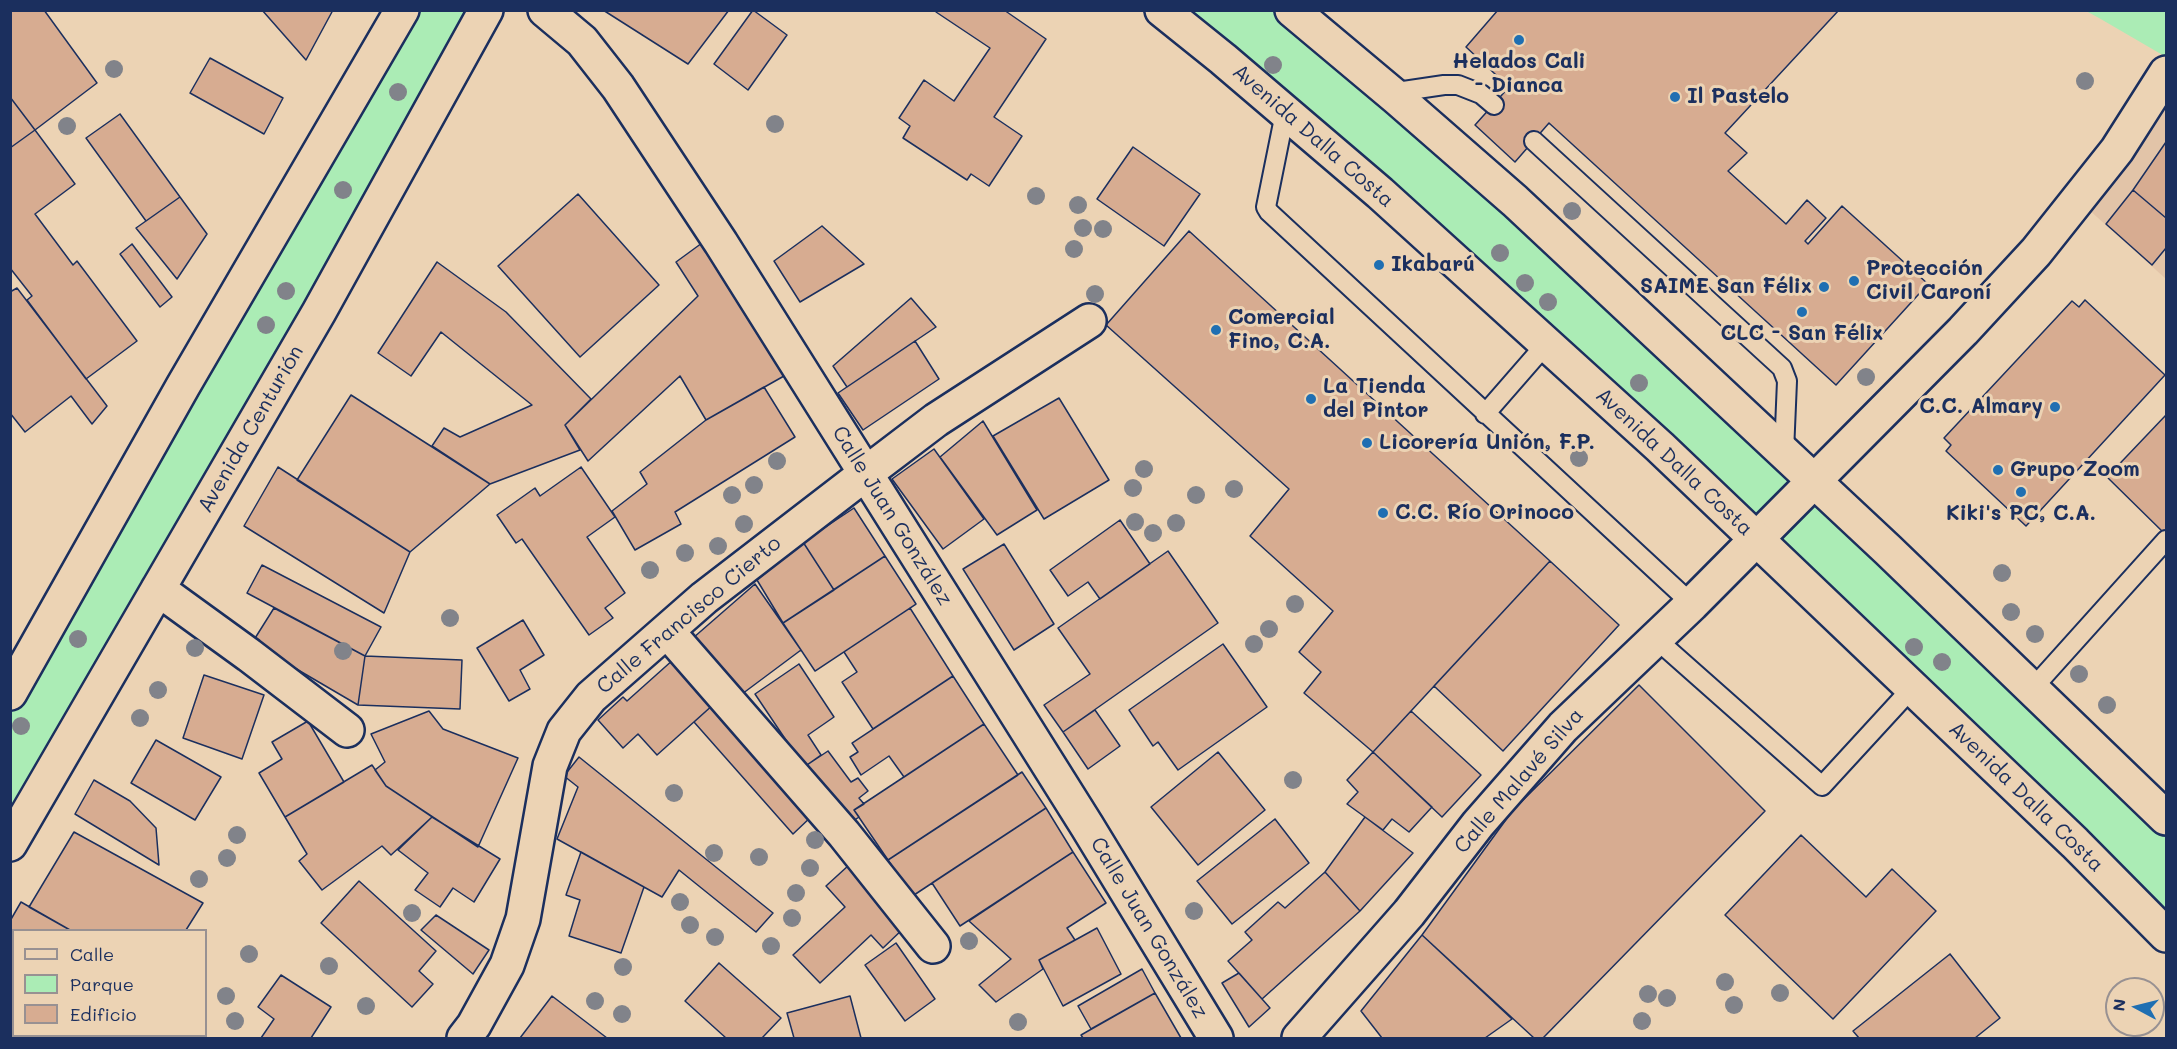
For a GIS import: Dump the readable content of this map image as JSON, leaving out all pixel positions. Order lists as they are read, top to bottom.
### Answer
{
  "streets": {
    "street": [
      "Avenida Dalla Costa",
      "Avenida Centurión",
      "Calle Juan González",
      "Calle Francisco Cierto",
      "Calle Malavé Silva"
    ]
  },
  "crossings": [
    ["Avenida Dalla Costa", "Calle Malavé Silva"],
    ["Calle Juan González", "Calle Francisco Cierto"]
  ],
  "places": [
    "Helados Cali - Dianca",
    "Il Pastelo",
    "Ikabarú",
    "Protección Civil Caroní",
    "SAIME San Félix",
    "CLC - San Félix",
    "Comercial Fino, C.A.",
    "La Tienda del Pintor",
    "C.C. Almary",
    "Licorería Unión, F.P.",
    "Grupo Zoom",
    "Kiki's PC, C.A.",
    "C.C. Río Orinoco"
  ],
  "legend": ["Calle", "Parque", "Edificio"],
  "north": "left"
}
